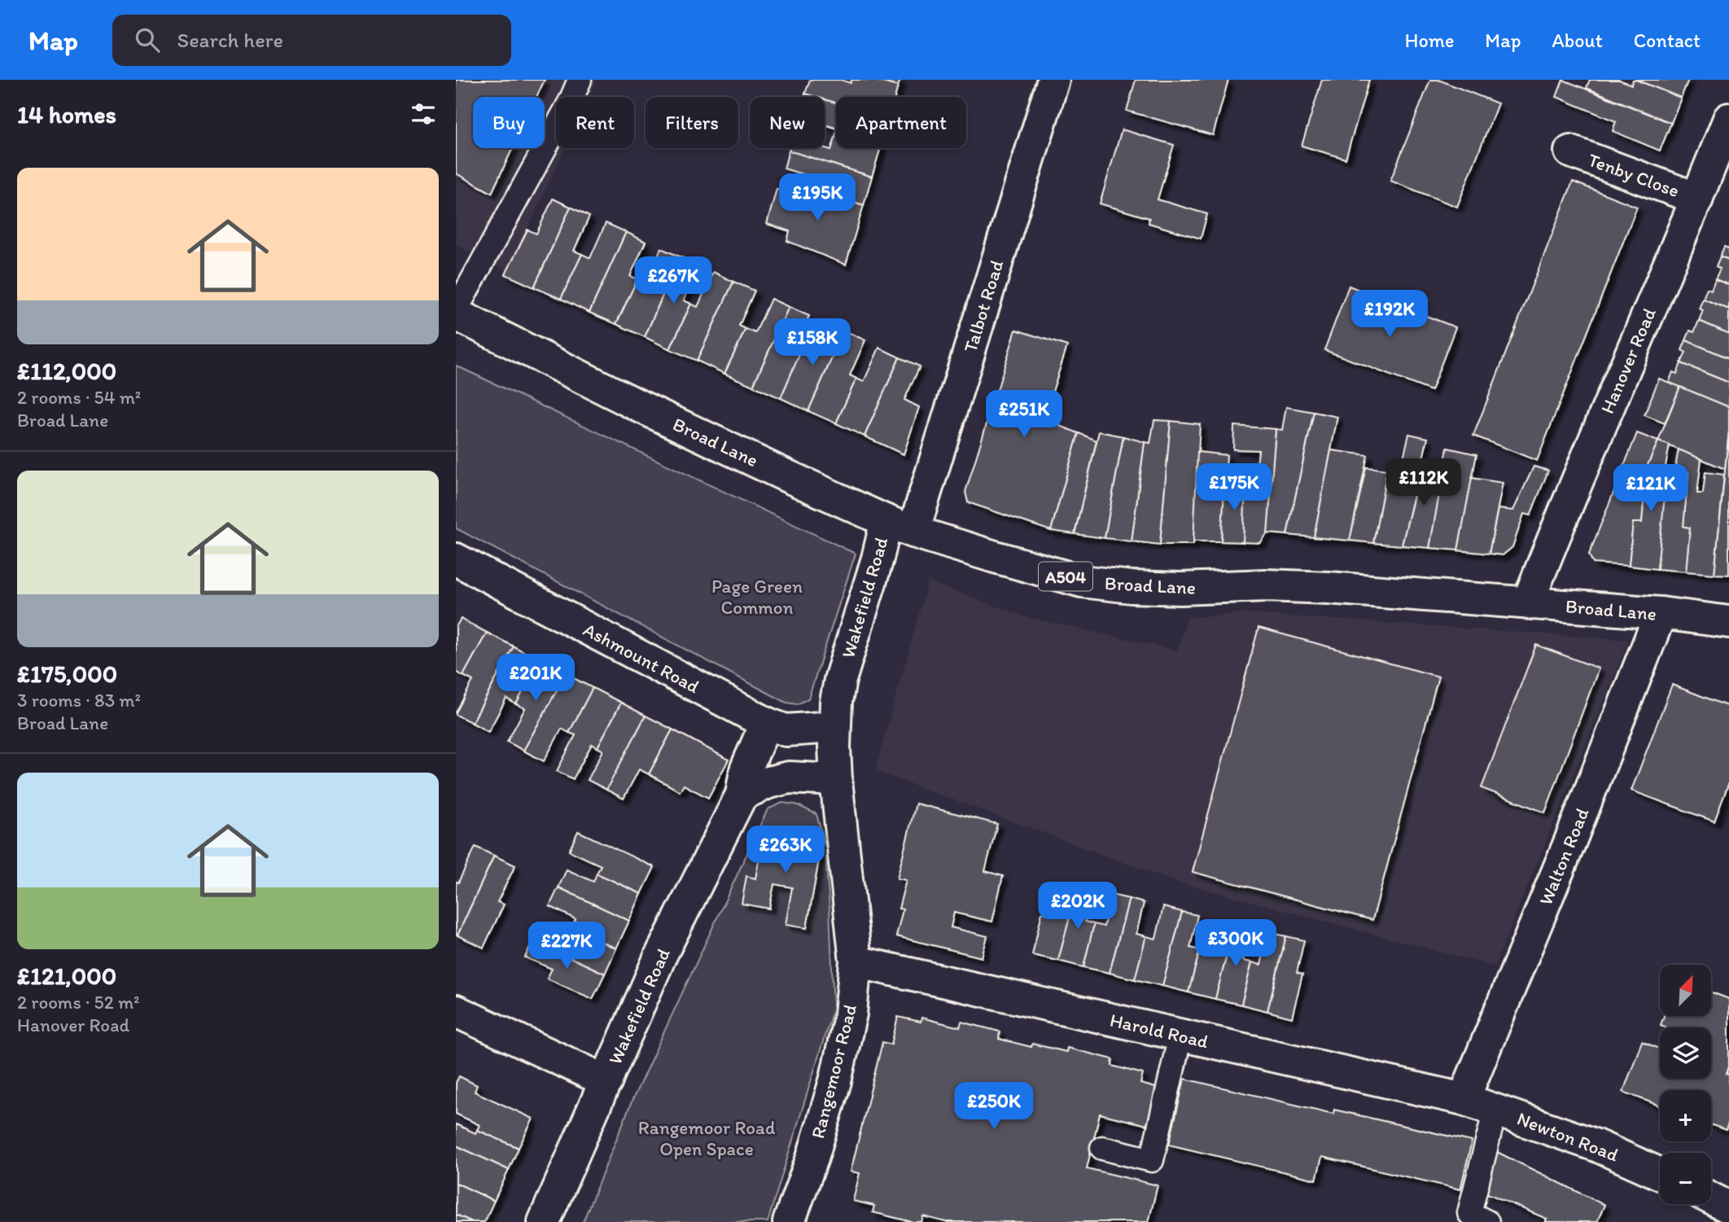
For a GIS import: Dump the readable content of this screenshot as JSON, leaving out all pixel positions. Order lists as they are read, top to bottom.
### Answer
{
  "streets": {
    "street": [
      "Tenby Close",
      "Talbot Road",
      "Hanover Road",
      "Broad Lane",
      "A504",
      "Wakefield Road",
      "Ashmount Road",
      "Walton Road",
      "Harold Road",
      "Rangemoor Road",
      "Newton Road"
    ]
  },
  "crossings": [
    ["Tenby Close", "Hanover Road"],
    ["Talbot Road", "Broad Lane"],
    ["Talbot Road", "Wakefield Road"],
    ["Hanover Road", "Broad Lane"],
    ["Broad Lane", "Wakefield Road"],
    ["Broad Lane", "Walton Road"],
    ["Wakefield Road", "Ashmount Road"],
    ["Wakefield Road", "Rangemoor Road"],
    ["Walton Road", "Harold Road"],
    ["Walton Road", "Newton Road"],
    ["Harold Road", "Rangemoor Road"],
    ["Harold Road", "Newton Road"]
  ],
  "parks": ["Page Green Common", "Rangemoor Road Open Space"],
  "north": "top right",
  "page": {
    "header": "Map",
    "search": "Search here",
    "nav": [
      "Home",
      "Map",
      "About",
      "Contact"
    ],
    "heading": "14 homes",
    "chip": [
      "Buy",
      "Rent",
      "Filters",
      "New",
      "Apartment"
    ],
    "list": [
      {
        "name": "£112,000",
        "note": "2 rooms · 54 m² · Broad Lane"
      },
      {
        "name": "£175,000",
        "note": "3 rooms · 83 m² · Broad Lane"
      },
      {
        "name": "£121,000",
        "note": "2 rooms · 52 m² · Hanover Road"
      }
    ],
    "price": [
      "£195K",
      "£267K",
      "£192K",
      "£158K",
      "£251K",
      "£112K",
      "£175K",
      "£121K",
      "£201K",
      "£263K",
      "£202K",
      "£300K",
      "£227K",
      "£250K"
    ],
    "map_buttons": ["+", "−"]
  }
}
